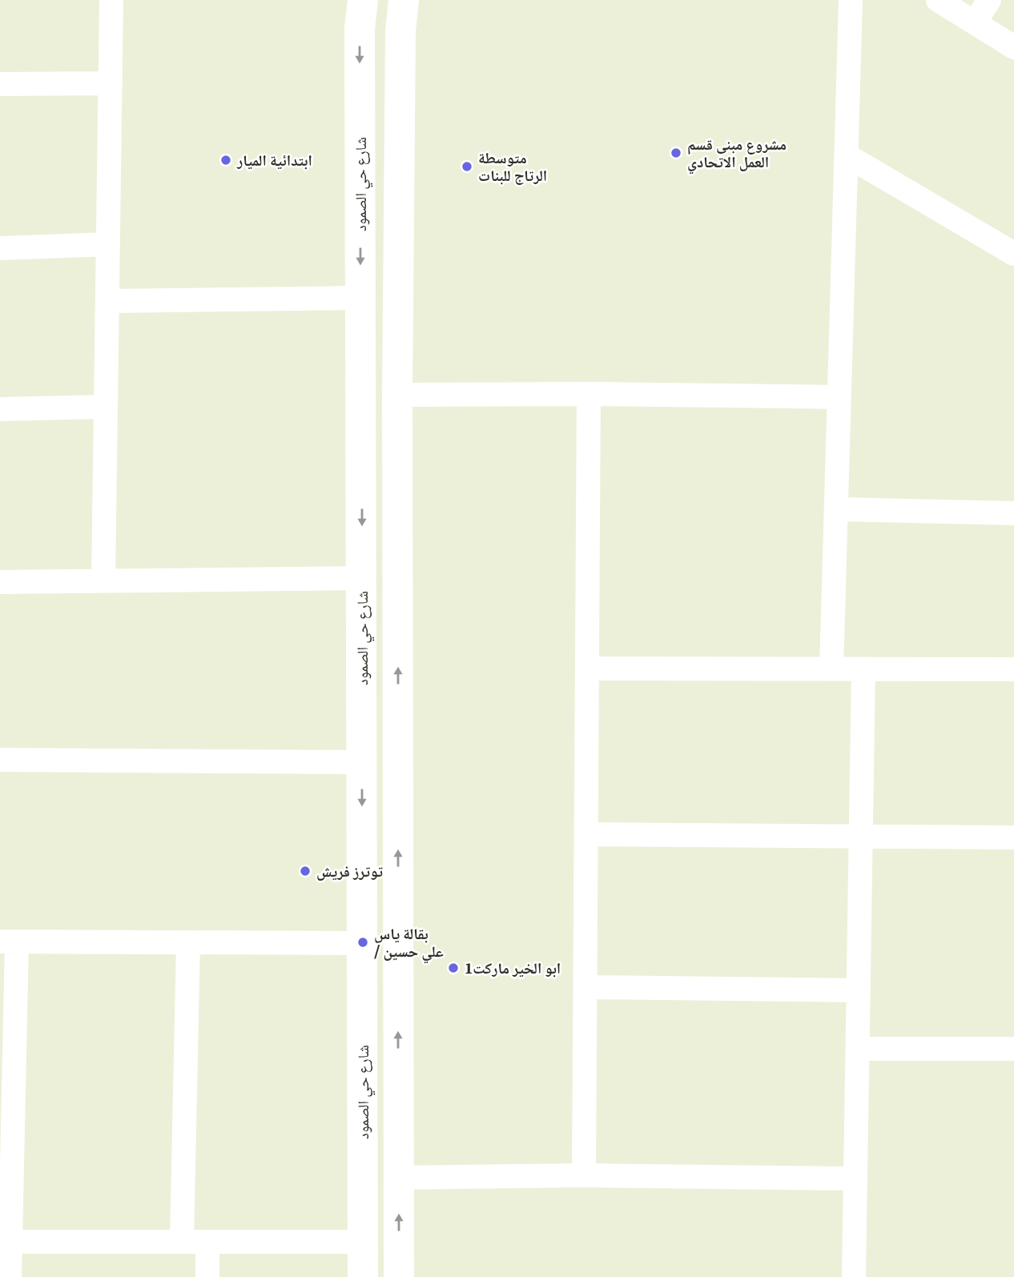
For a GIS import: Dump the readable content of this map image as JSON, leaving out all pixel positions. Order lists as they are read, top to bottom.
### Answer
{
  "streets": {
    "street": ["شارع حي الصمود"]
  },
  "places": [
    "مشروع مبنى قسم العمل الاتحادي",
    "ابتدائية الميار",
    "متوسطة الرتاج للبنات",
    "توترز فريش",
    "بقالة ياس / علي حسين",
    "ابو الخير ماركت1"
  ]
}
